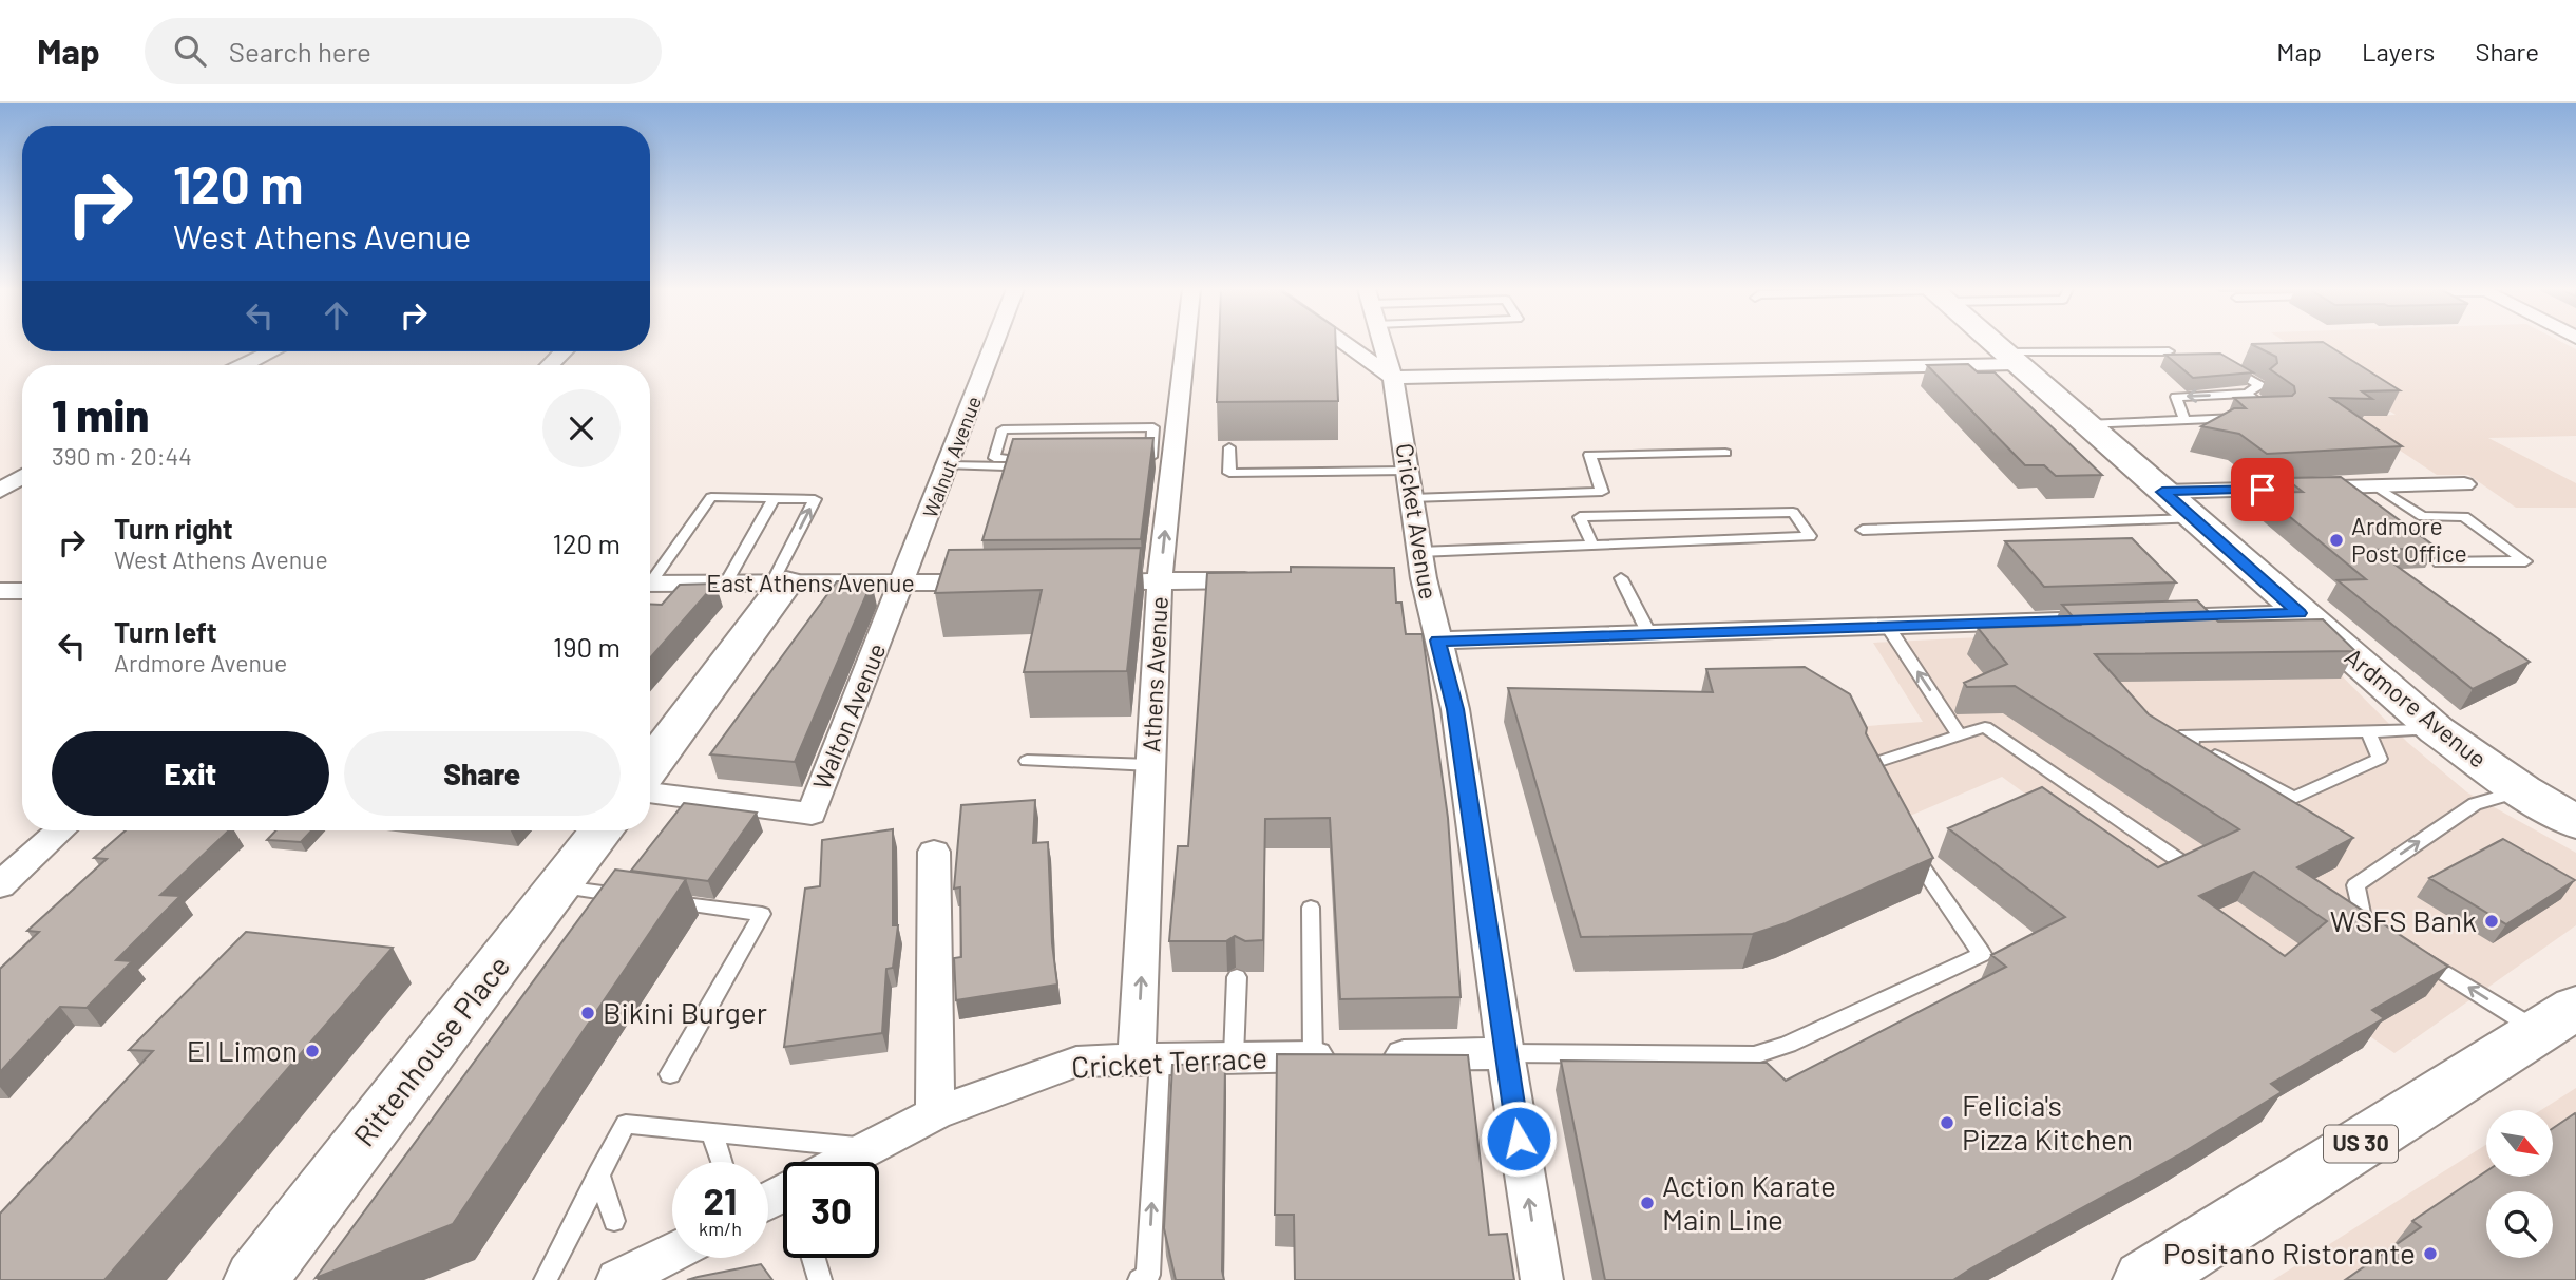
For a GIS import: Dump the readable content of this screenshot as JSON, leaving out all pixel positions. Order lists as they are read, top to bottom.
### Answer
{
  "streets": {
    "main road": ["Ardmore Avenue", "Rittenhouse Place", "US 30"],
    "street": [
      "Walnut Avenue",
      "Cricket Avenue",
      "East Athens Avenue",
      "Athens Avenue",
      "Walton Avenue",
      "Cricket Terrace"
    ]
  },
  "crossings": [
    ["Walnut Avenue", "East Athens Avenue"],
    ["Walnut Avenue", "Walton Avenue"],
    ["Cricket Avenue", "Cricket Terrace"],
    ["East Athens Avenue", "Walton Avenue"],
    ["Athens Avenue", "Cricket Terrace"]
  ],
  "places": [
    "Ardmore Post Office",
    "WSFS Bank",
    "Bikini Burger",
    "El Limon",
    "Felicia's Pizza Kitchen",
    "Action Karate Main Line",
    "Positano Ristorante"
  ],
  "north": "bottom right",
  "page": {
    "header": "Map",
    "search": "Search here",
    "nav": ["Map", "Layers", "Share"],
    "turn": ["120 m", "West Athens Avenue"],
    "heading": ["1 min", "390 m · 20:44"],
    "list": [
      {
        "name": "Turn right",
        "note": "West Athens Avenue",
        "value": "120 m"
      },
      {
        "name": "Turn left",
        "note": "Ardmore Avenue",
        "value": "190 m"
      }
    ],
    "buttons": ["Exit", "Share"],
    "speed": "21 km/h",
    "limit": "30"
  }
}
